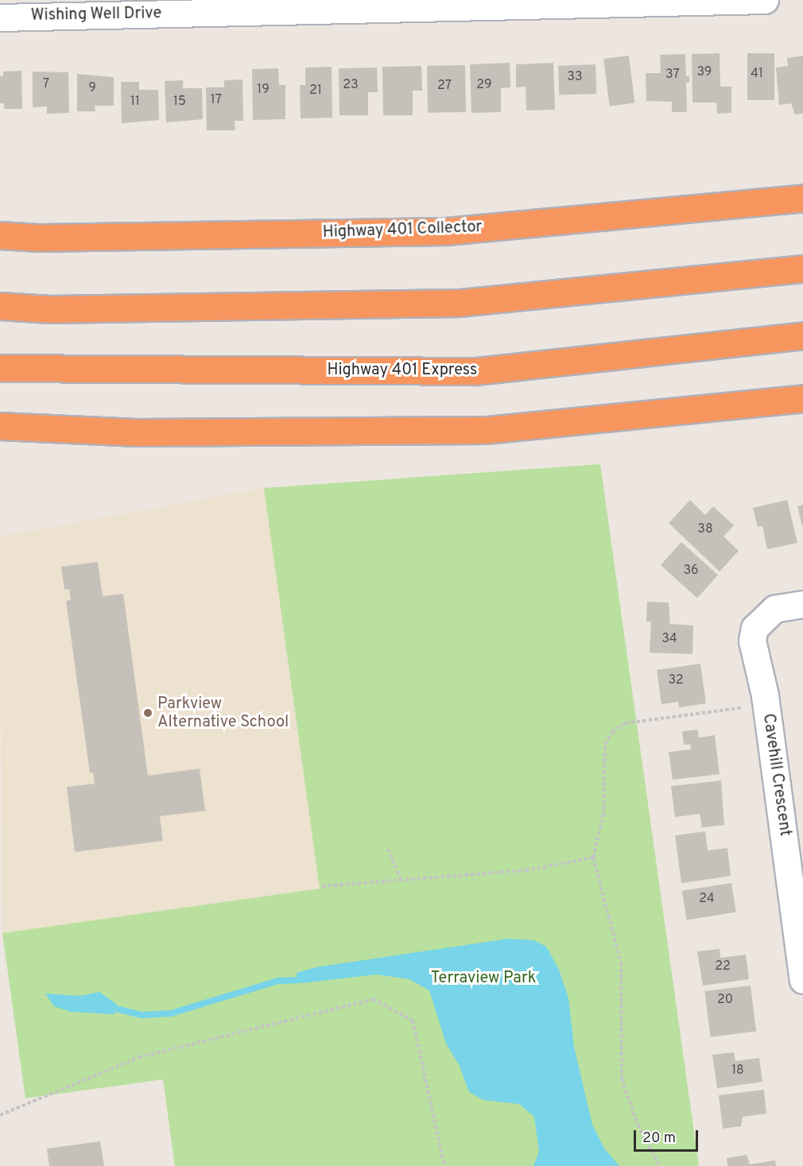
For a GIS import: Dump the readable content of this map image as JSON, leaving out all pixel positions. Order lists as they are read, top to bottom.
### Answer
{
  "streets": {
    "highway": ["Highway 401 Collector", "Highway 401 Express"],
    "street": ["Wishing Well Drive", "Cavehill Crescent"]
  },
  "parks": ["Terraview Park"],
  "places": ["Parkview Alternative School"],
  "house_numbers": [
    "39",
    "41",
    "37",
    "33",
    "7",
    "23",
    "29",
    "27",
    "9",
    "19",
    "21",
    "17",
    "11",
    "15",
    "38",
    "36",
    "34",
    "32",
    "24",
    "22",
    "20",
    "18"
  ],
  "scale_bar": "20 m"
}
